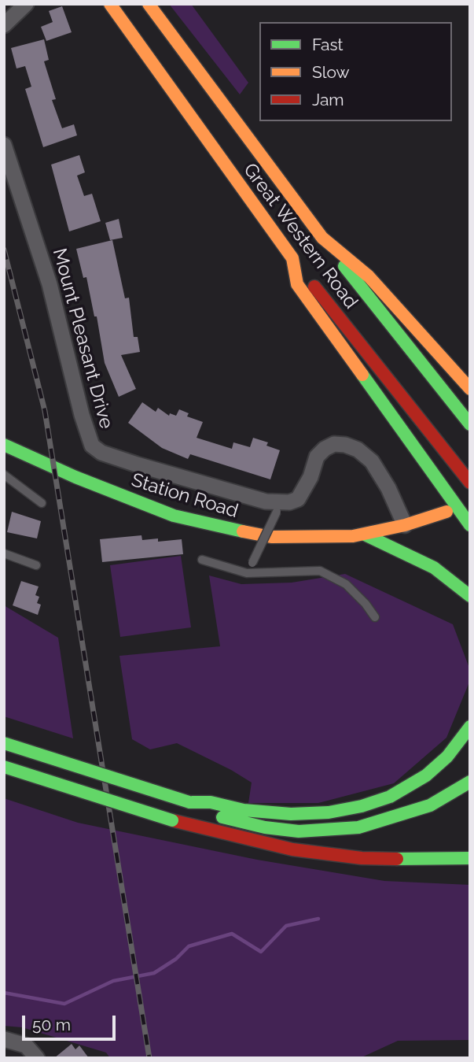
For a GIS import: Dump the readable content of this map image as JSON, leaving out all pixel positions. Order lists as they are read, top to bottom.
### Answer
{
  "streets": {
    "main road": ["Great Western Road", "Station Road"],
    "street": ["Mount Pleasant Drive"]
  },
  "legend": ["Fast", "Slow", "Jam"],
  "scale_bar": "50 m"
}
